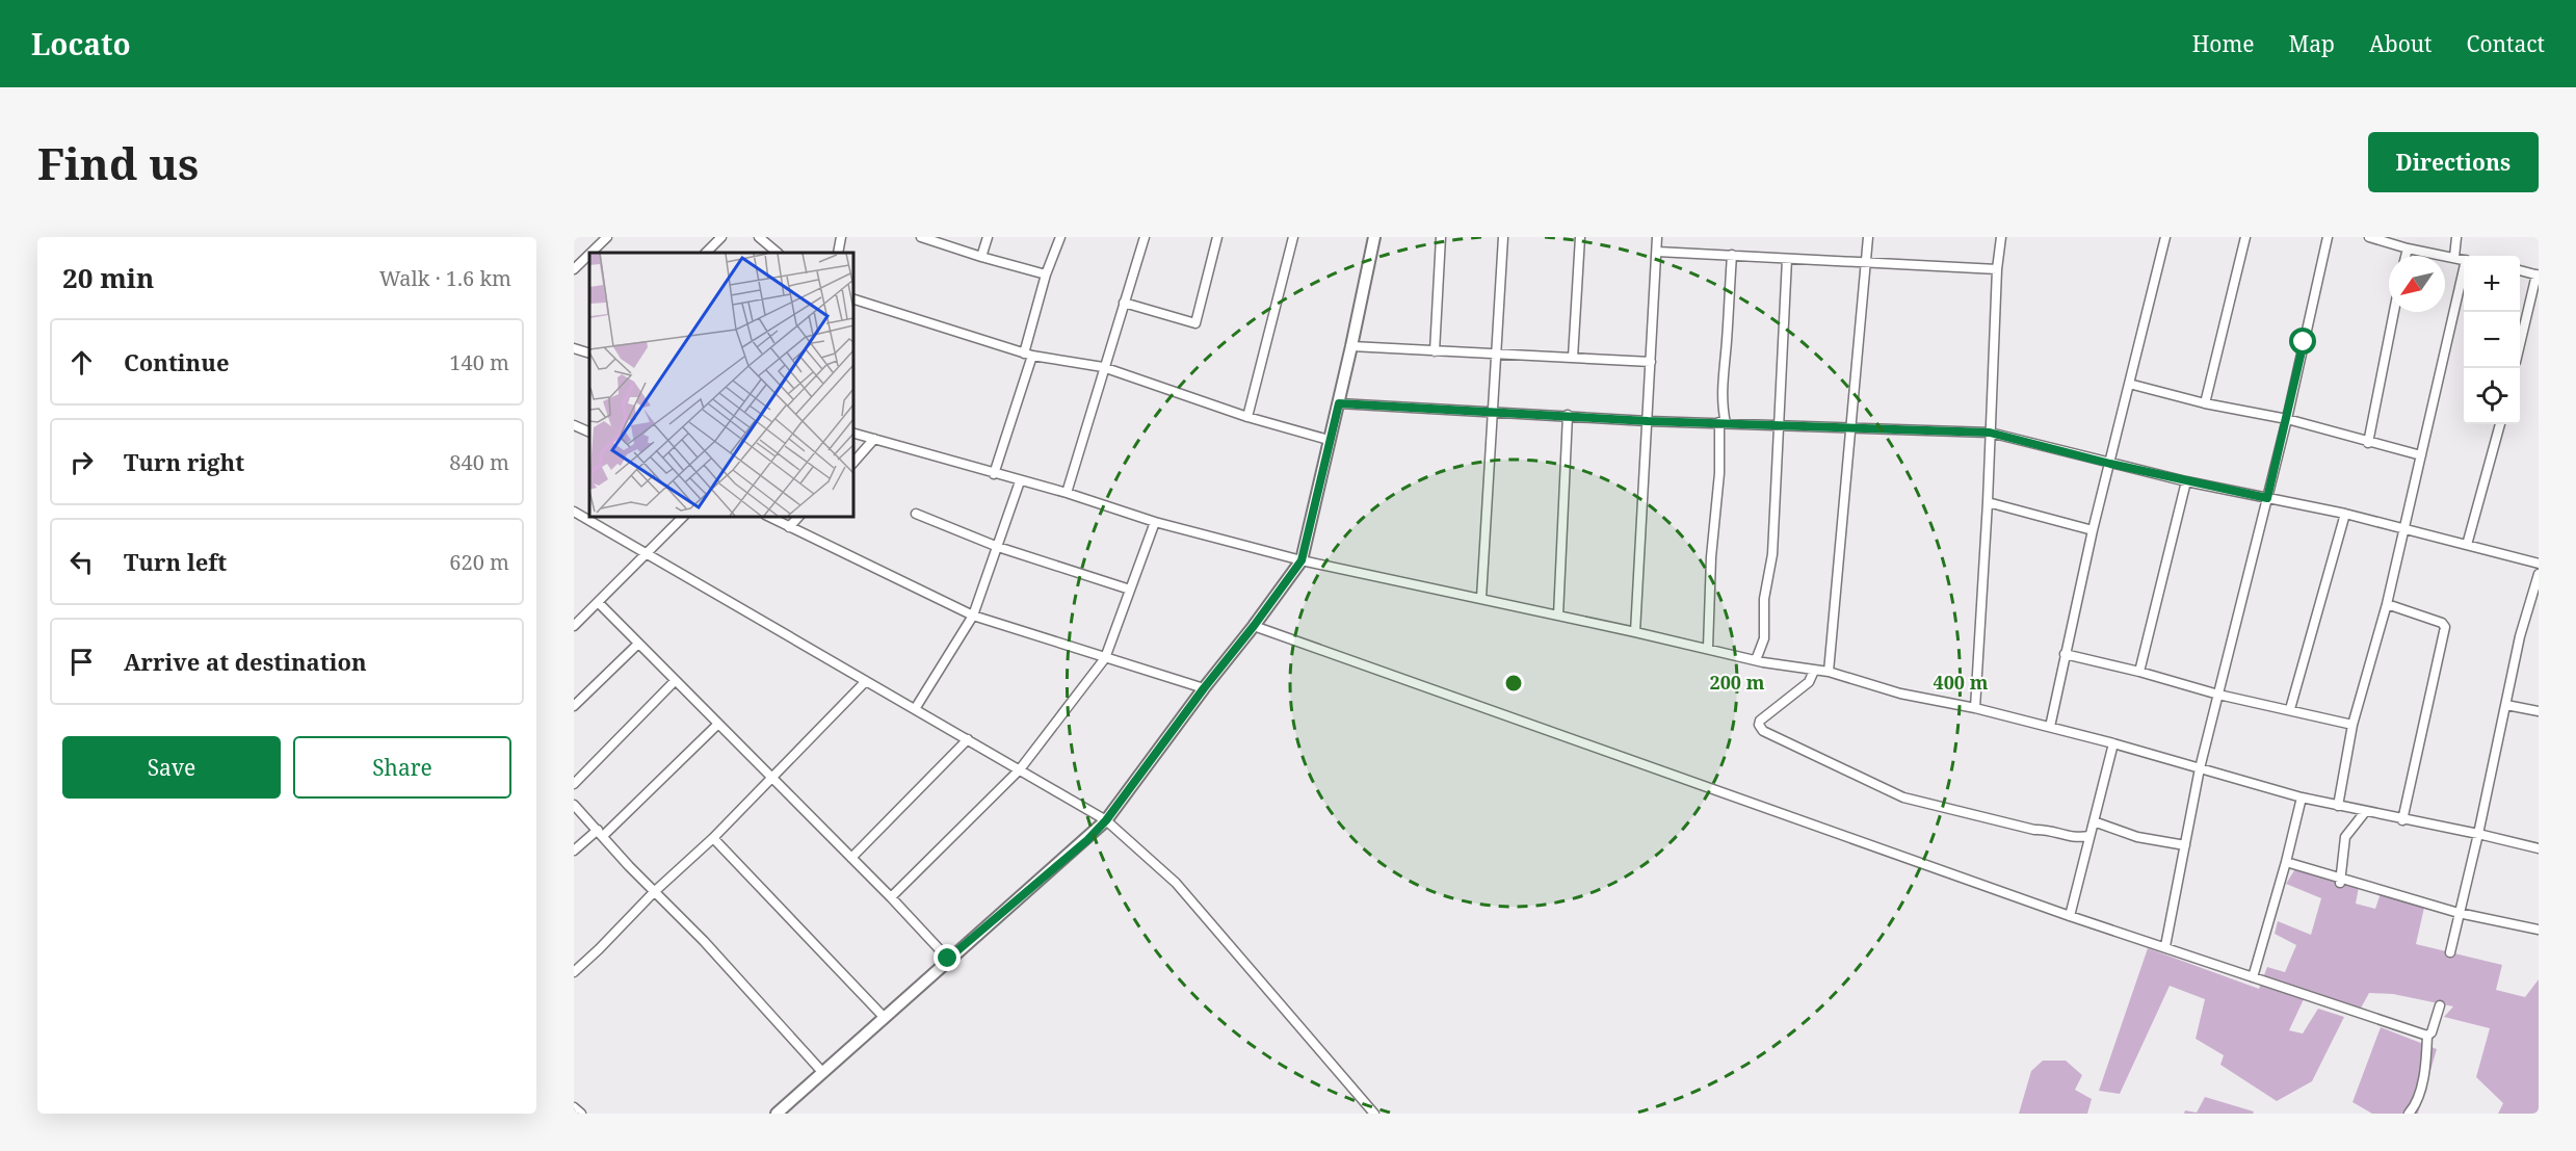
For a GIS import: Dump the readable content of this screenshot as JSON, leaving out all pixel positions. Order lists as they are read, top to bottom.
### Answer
{
  "north": "bottom left",
  "page": {
    "header": "Locato",
    "nav": [
      "Home",
      "Map",
      "About",
      "Contact"
    ],
    "buttons": [
      "Directions",
      ["Save", "Share"]
    ],
    "title": "Find us",
    "heading": ["20 min", "Walk · 1.6 km"],
    "map_buttons": ["+", "−"],
    "list": [
      ["Continue", "140 m"],
      ["Turn right", "840 m"],
      ["Turn left", "620 m"],
      "Arrive at destination"
    ]
  },
  "rings": ["200 m", "400 m"]
}
